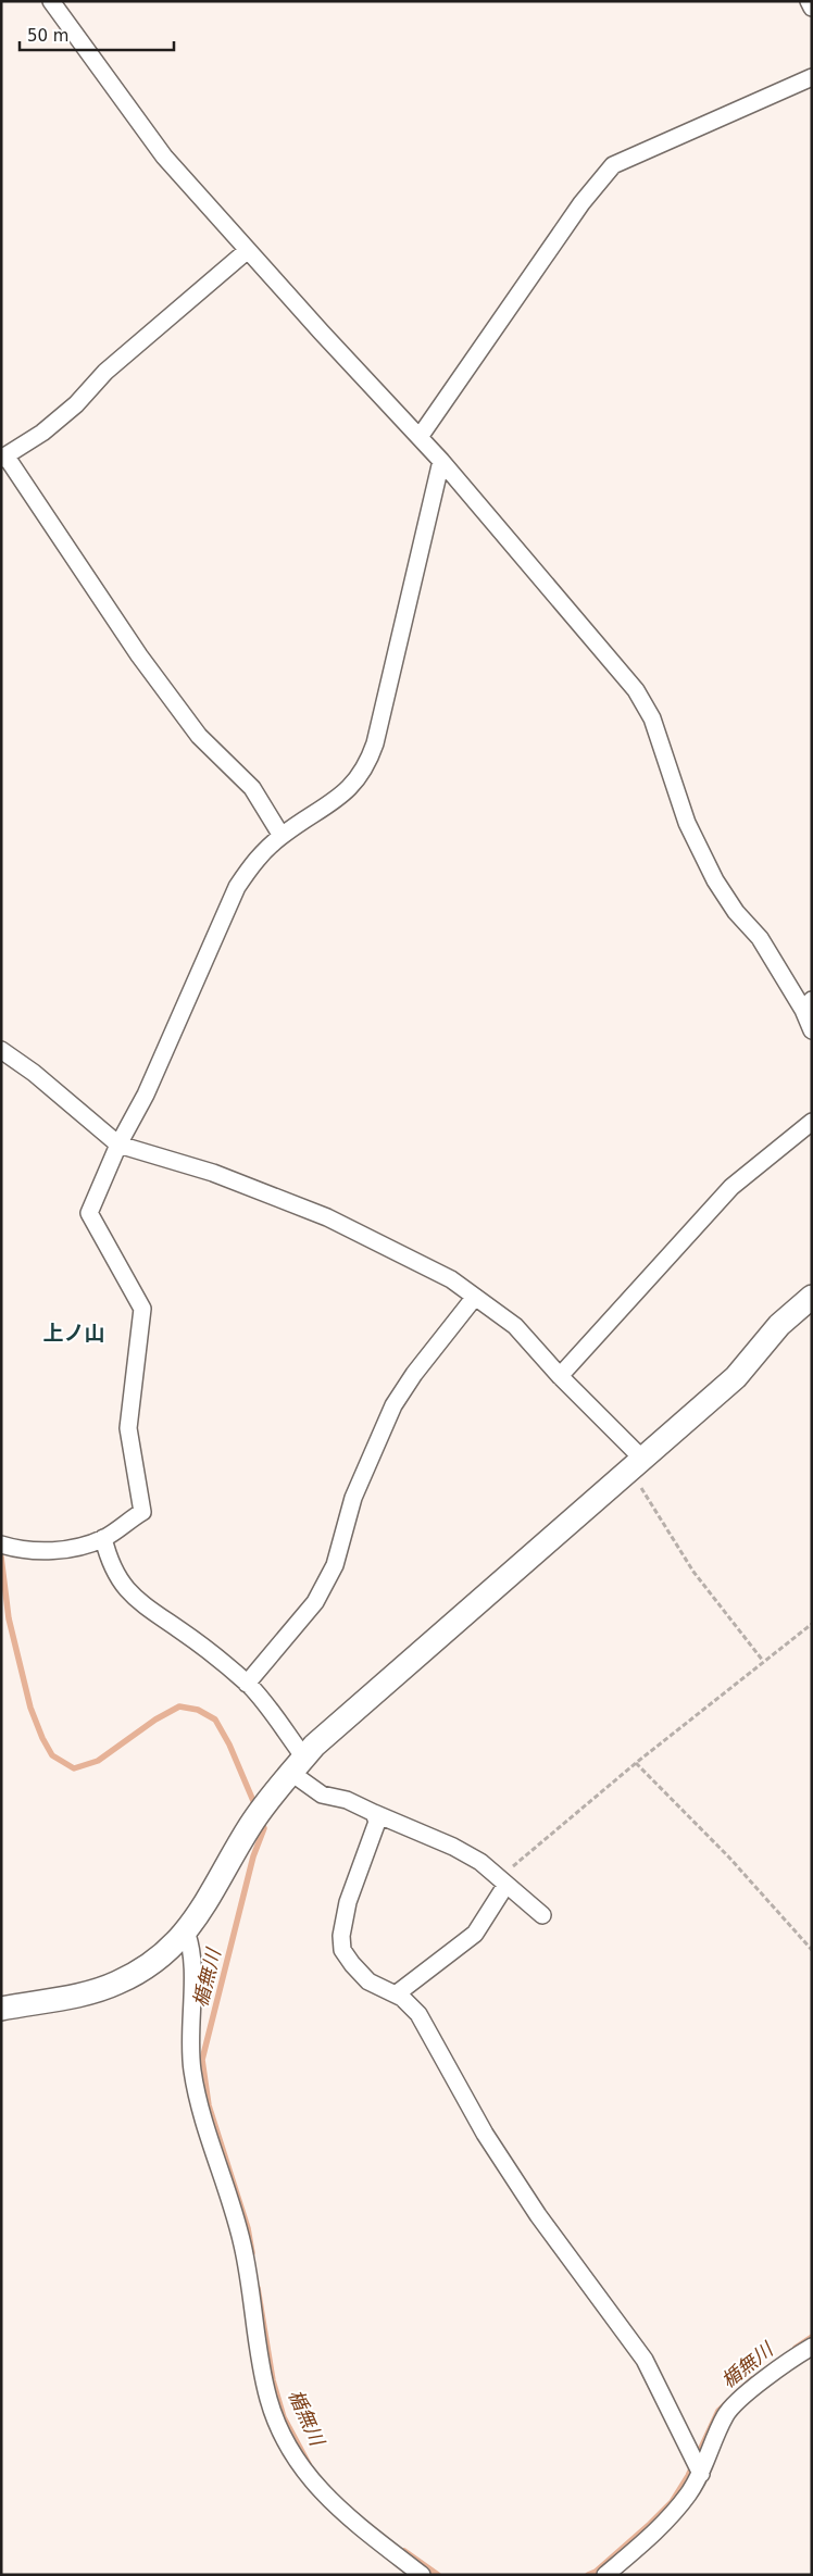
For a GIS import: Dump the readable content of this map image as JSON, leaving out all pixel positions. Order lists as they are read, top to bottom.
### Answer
{
  "districts": ["上ノ山"],
  "water": ["楯無川"],
  "scale_bar": "50 m"
}
